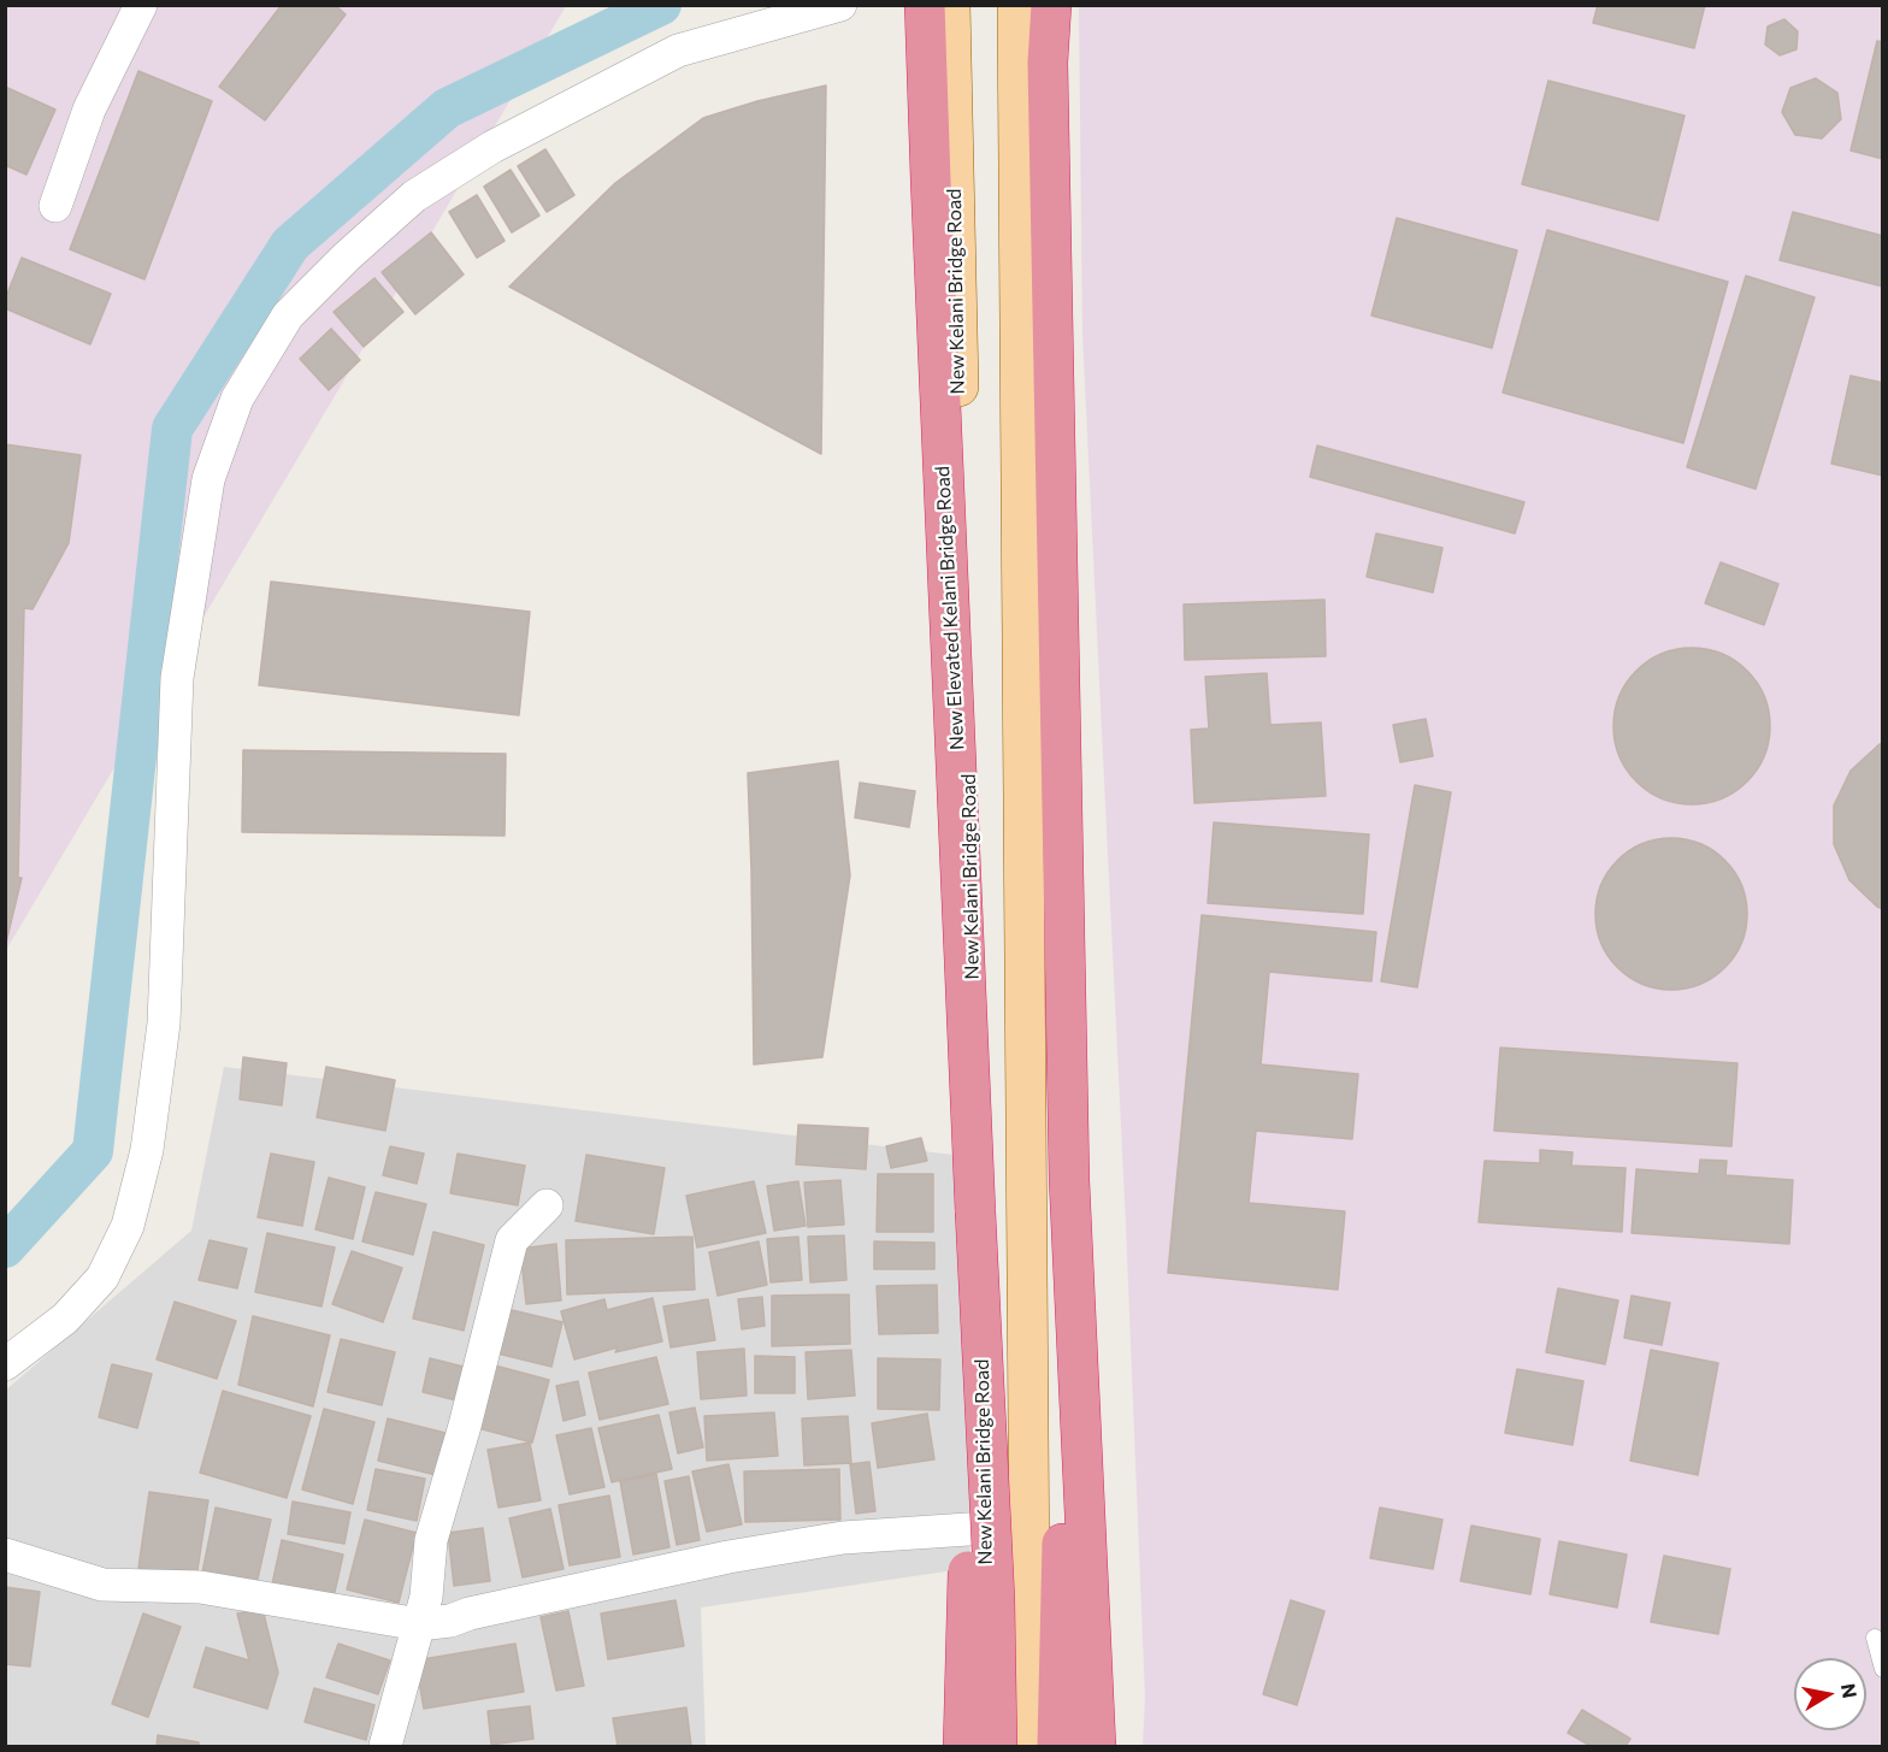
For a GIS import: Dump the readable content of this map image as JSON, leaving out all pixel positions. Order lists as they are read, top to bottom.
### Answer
{
  "streets": {
    "highway": ["New Elevated Kelani Bridge Road"],
    "main road": ["New Kelani Bridge Road"]
  },
  "north": "right"
}
